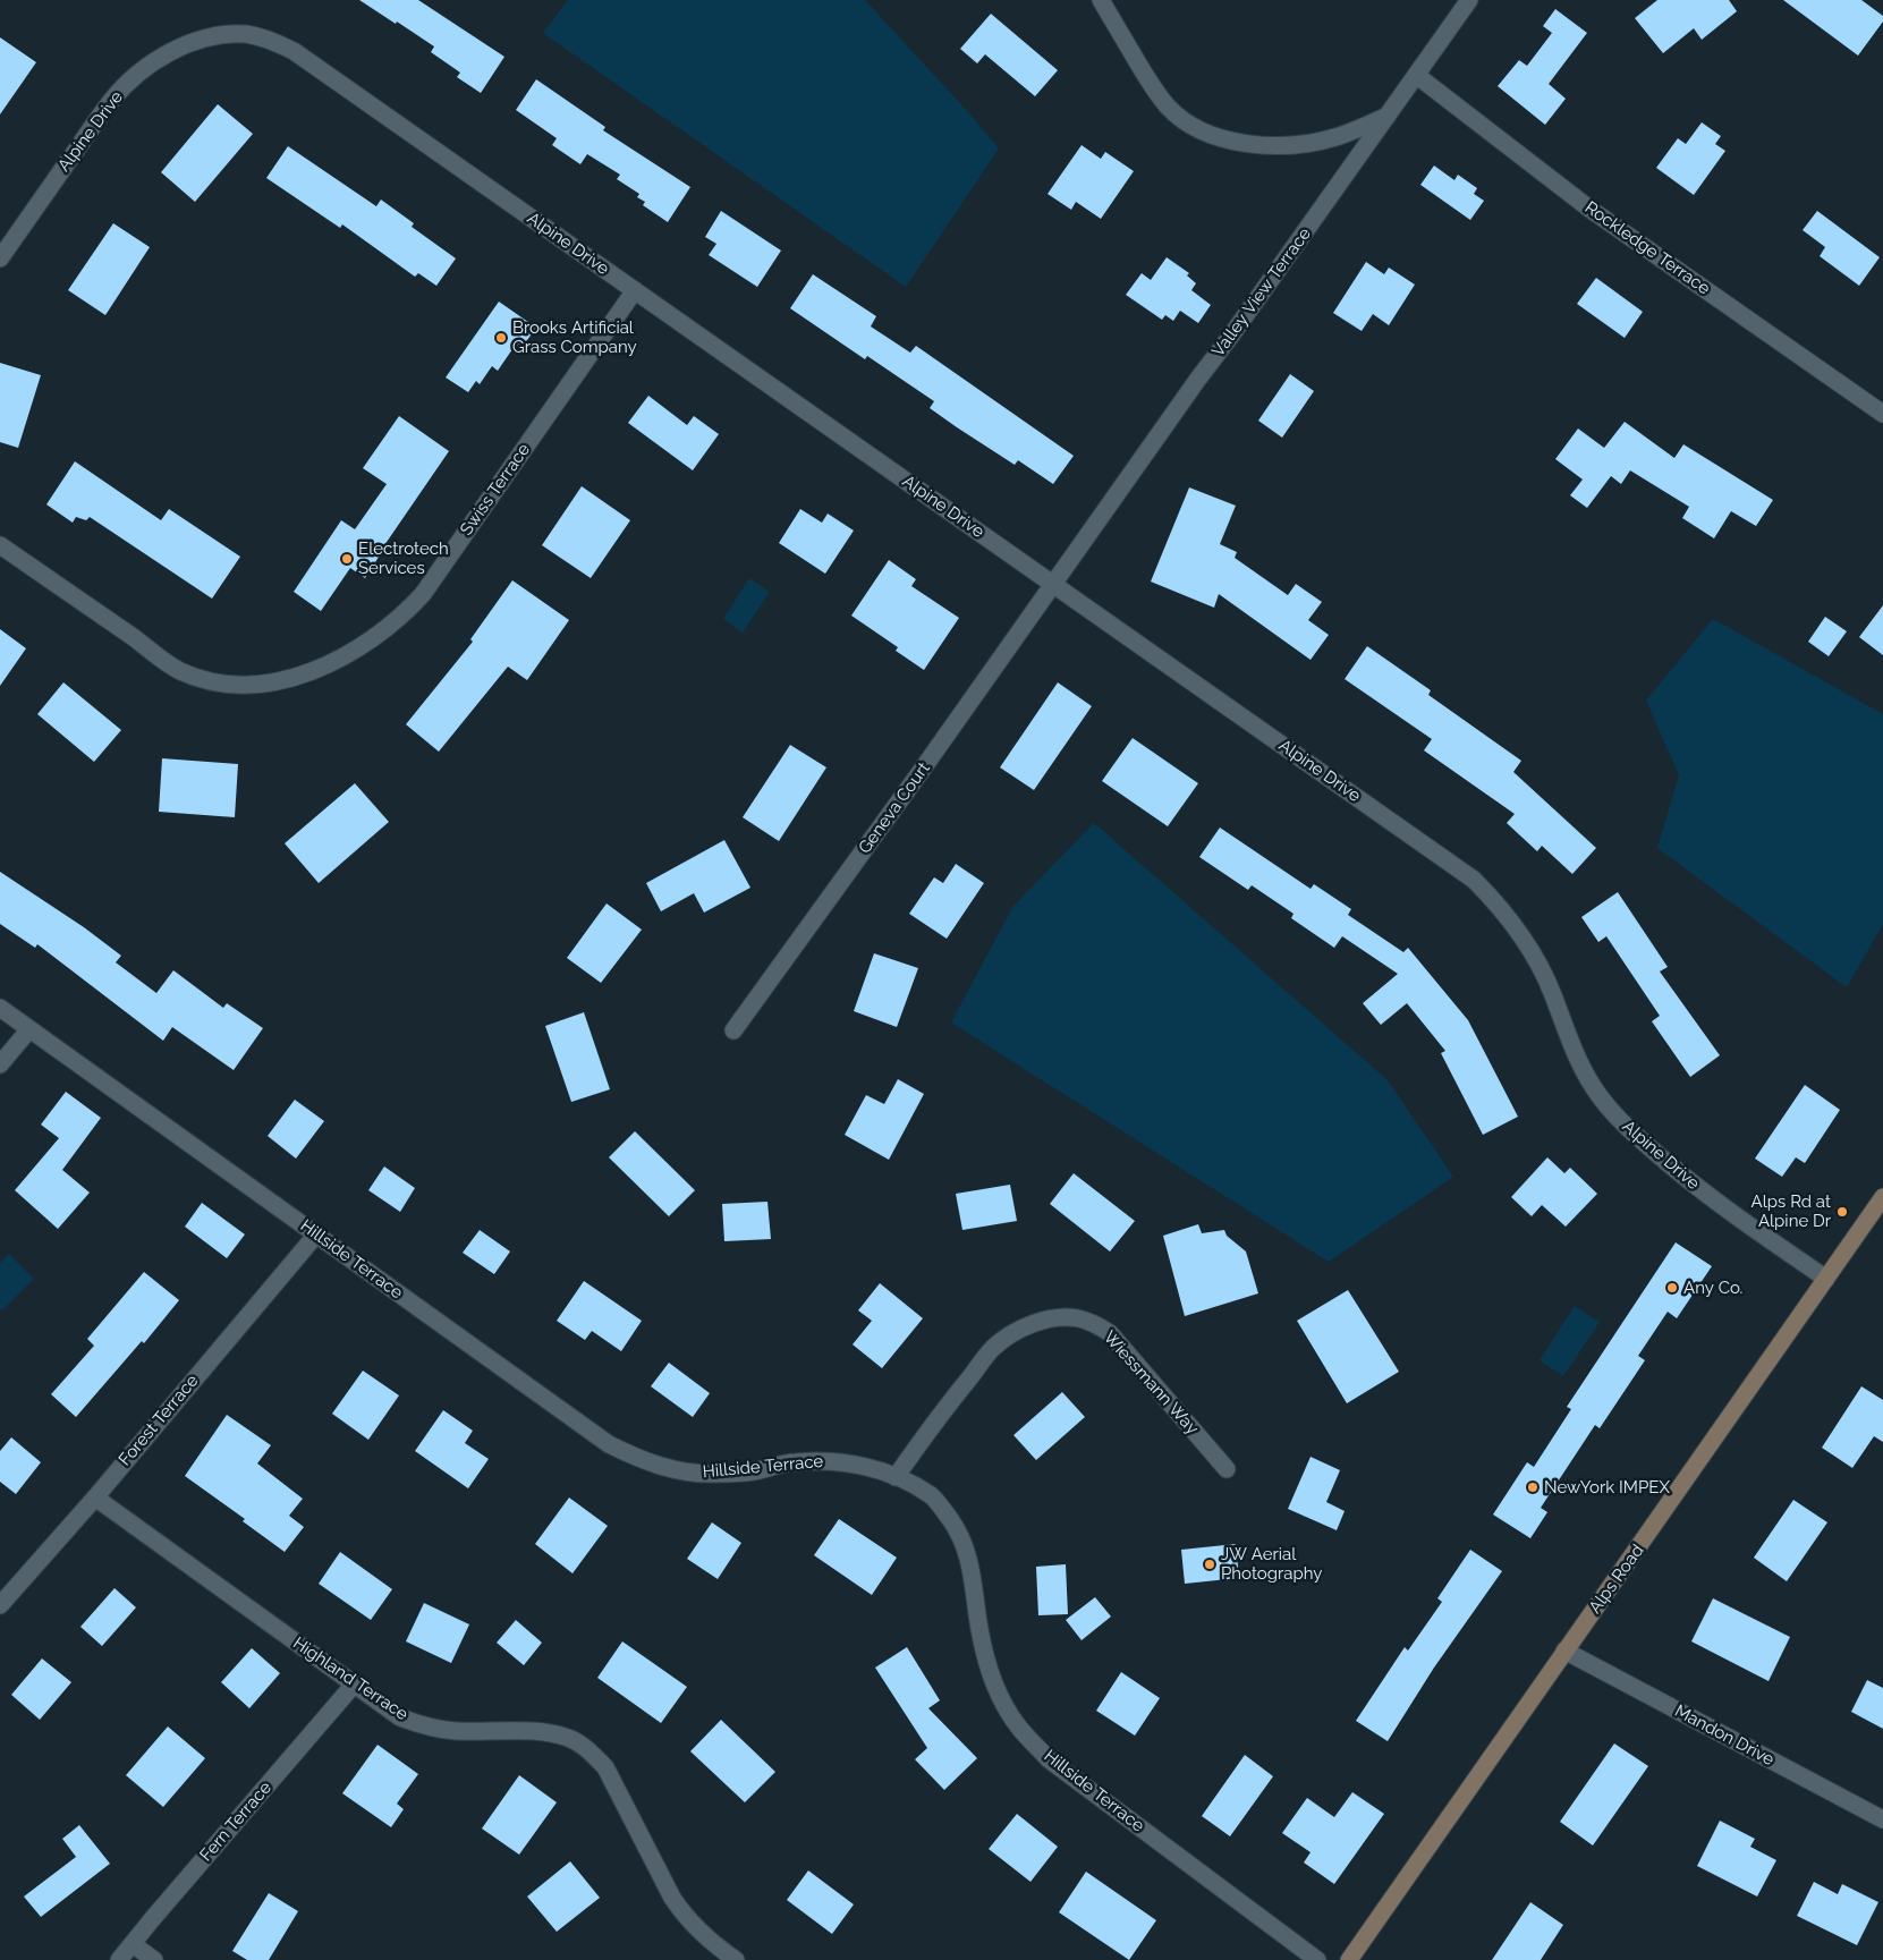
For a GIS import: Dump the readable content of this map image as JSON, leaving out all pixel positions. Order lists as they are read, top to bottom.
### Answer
{
  "streets": {
    "main road": ["Alps Road"],
    "street": [
      "Alpine Drive",
      "Rockledge Terrace",
      "Valley View Terrace",
      "Swiss Terrace",
      "Geneva Court",
      "Hillside Terrace",
      "Wiessmann Way",
      "Forest Terrace",
      "Highland Terrace",
      "Mandon Drive",
      "Fern Terrace"
    ]
  },
  "crossings": [
    ["Alpine Drive", "Valley View Terrace"],
    ["Alpine Drive", "Swiss Terrace"],
    ["Alpine Drive", "Geneva Court"],
    ["Alpine Drive", "Alps Road"],
    ["Rockledge Terrace", "Valley View Terrace"],
    ["Valley View Terrace", "Geneva Court"],
    ["Hillside Terrace", "Wiessmann Way"],
    ["Hillside Terrace", "Forest Terrace"],
    ["Forest Terrace", "Highland Terrace"],
    ["Alps Road", "Mandon Drive"],
    ["Highland Terrace", "Fern Terrace"]
  ],
  "places": [
    "Brooks Artificial Grass Company",
    "Electrotech Services",
    "Alps Rd at Alpine Dr",
    "Any Co.",
    "NewYork IMPEX",
    "JW Aerial Photography"
  ]
}
